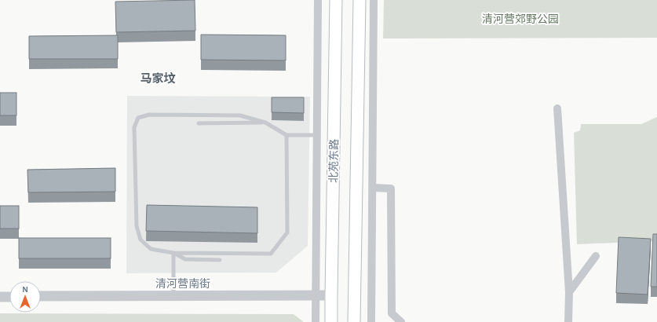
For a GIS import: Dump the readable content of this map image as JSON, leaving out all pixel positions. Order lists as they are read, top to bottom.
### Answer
{
  "streets": {
    "main road": ["北苑东路"],
    "street": ["清河营南街"]
  },
  "crossings": [
    ["北苑东路", "清河营南街"]
  ],
  "districts": ["马家坟"],
  "parks": ["清河营郊野公园"],
  "north": "top"
}
